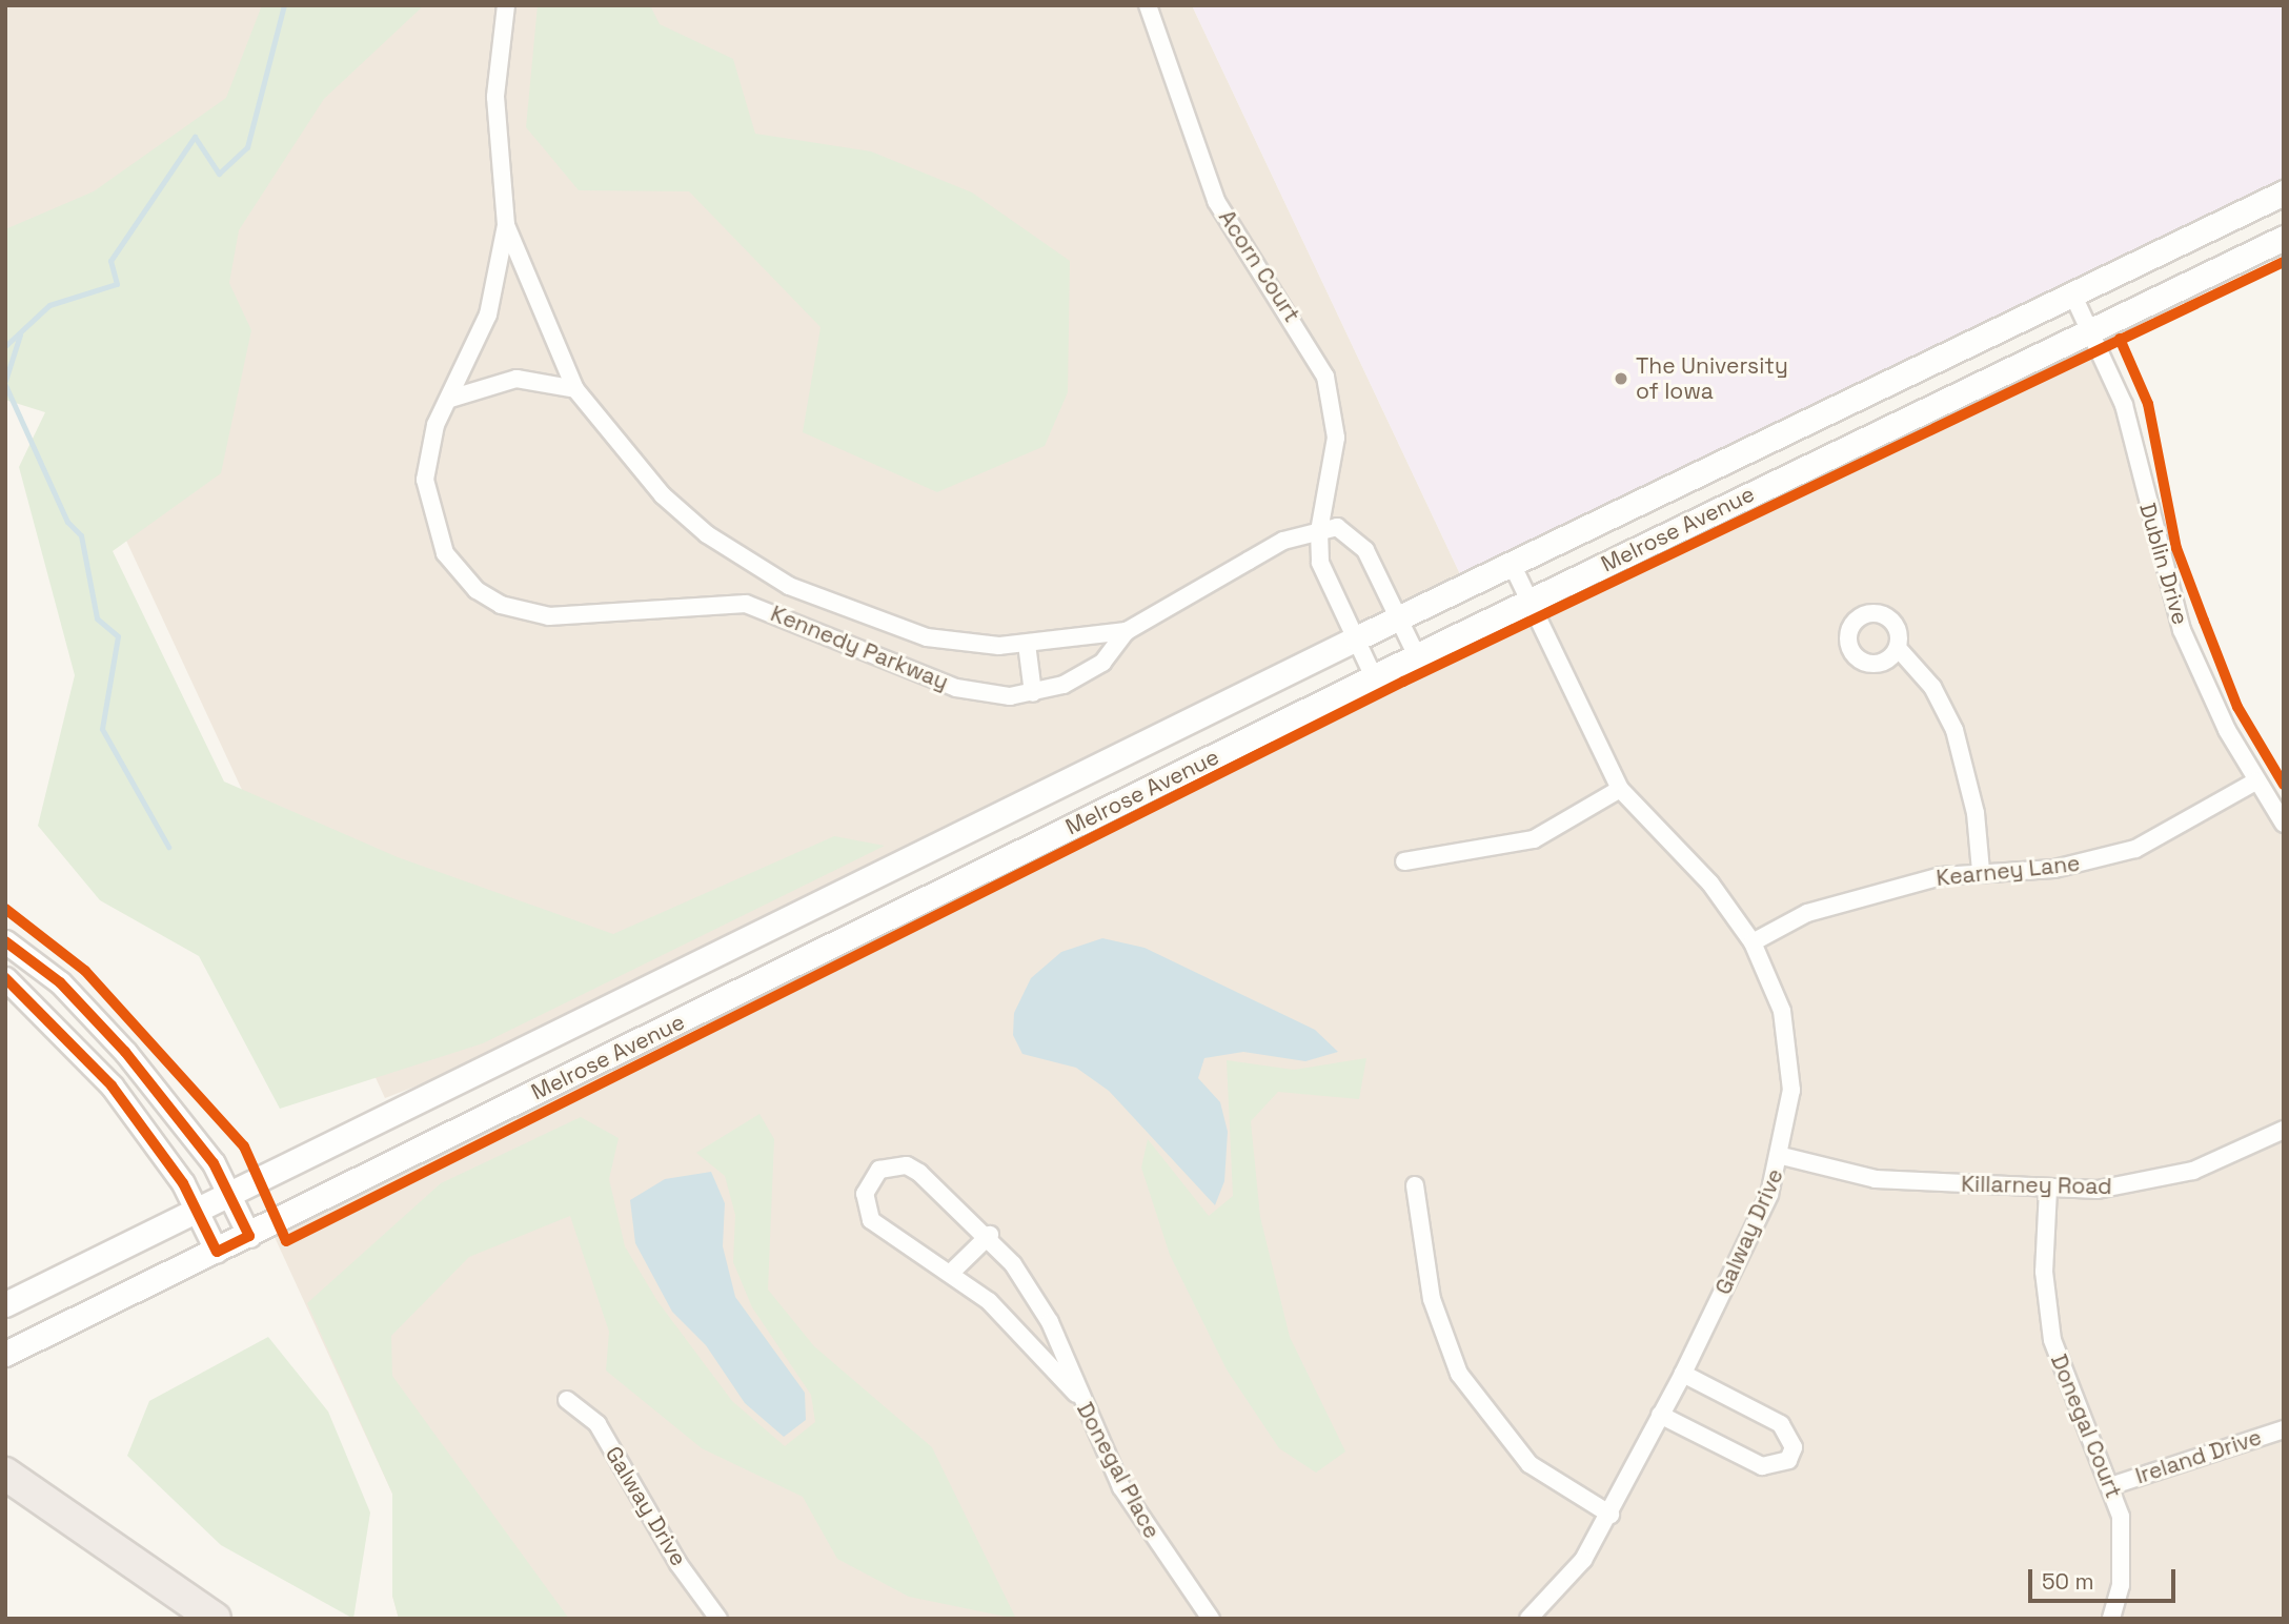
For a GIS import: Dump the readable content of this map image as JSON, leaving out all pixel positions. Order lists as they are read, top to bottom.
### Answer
{
  "streets": {
    "main road": ["Melrose Avenue"],
    "street": [
      "Acorn Court",
      "Dublin Drive",
      "Kennedy Parkway",
      "Kearney Lane",
      "Killarney Road",
      "Galway Drive",
      "Donegal Court",
      "Ireland Drive",
      "Donegal Place"
    ]
  },
  "crossings": [
    ["Acorn Court", "Kennedy Parkway"],
    ["Melrose Avenue", "Dublin Drive"],
    ["Melrose Avenue", "Kennedy Parkway"],
    ["Melrose Avenue", "Galway Drive"],
    ["Dublin Drive", "Kearney Lane"],
    ["Kearney Lane", "Galway Drive"],
    ["Killarney Road", "Galway Drive"],
    ["Killarney Road", "Donegal Court"],
    ["Donegal Court", "Ireland Drive"]
  ],
  "places": ["The University of Iowa"],
  "scale_bar": "50 m"
}
